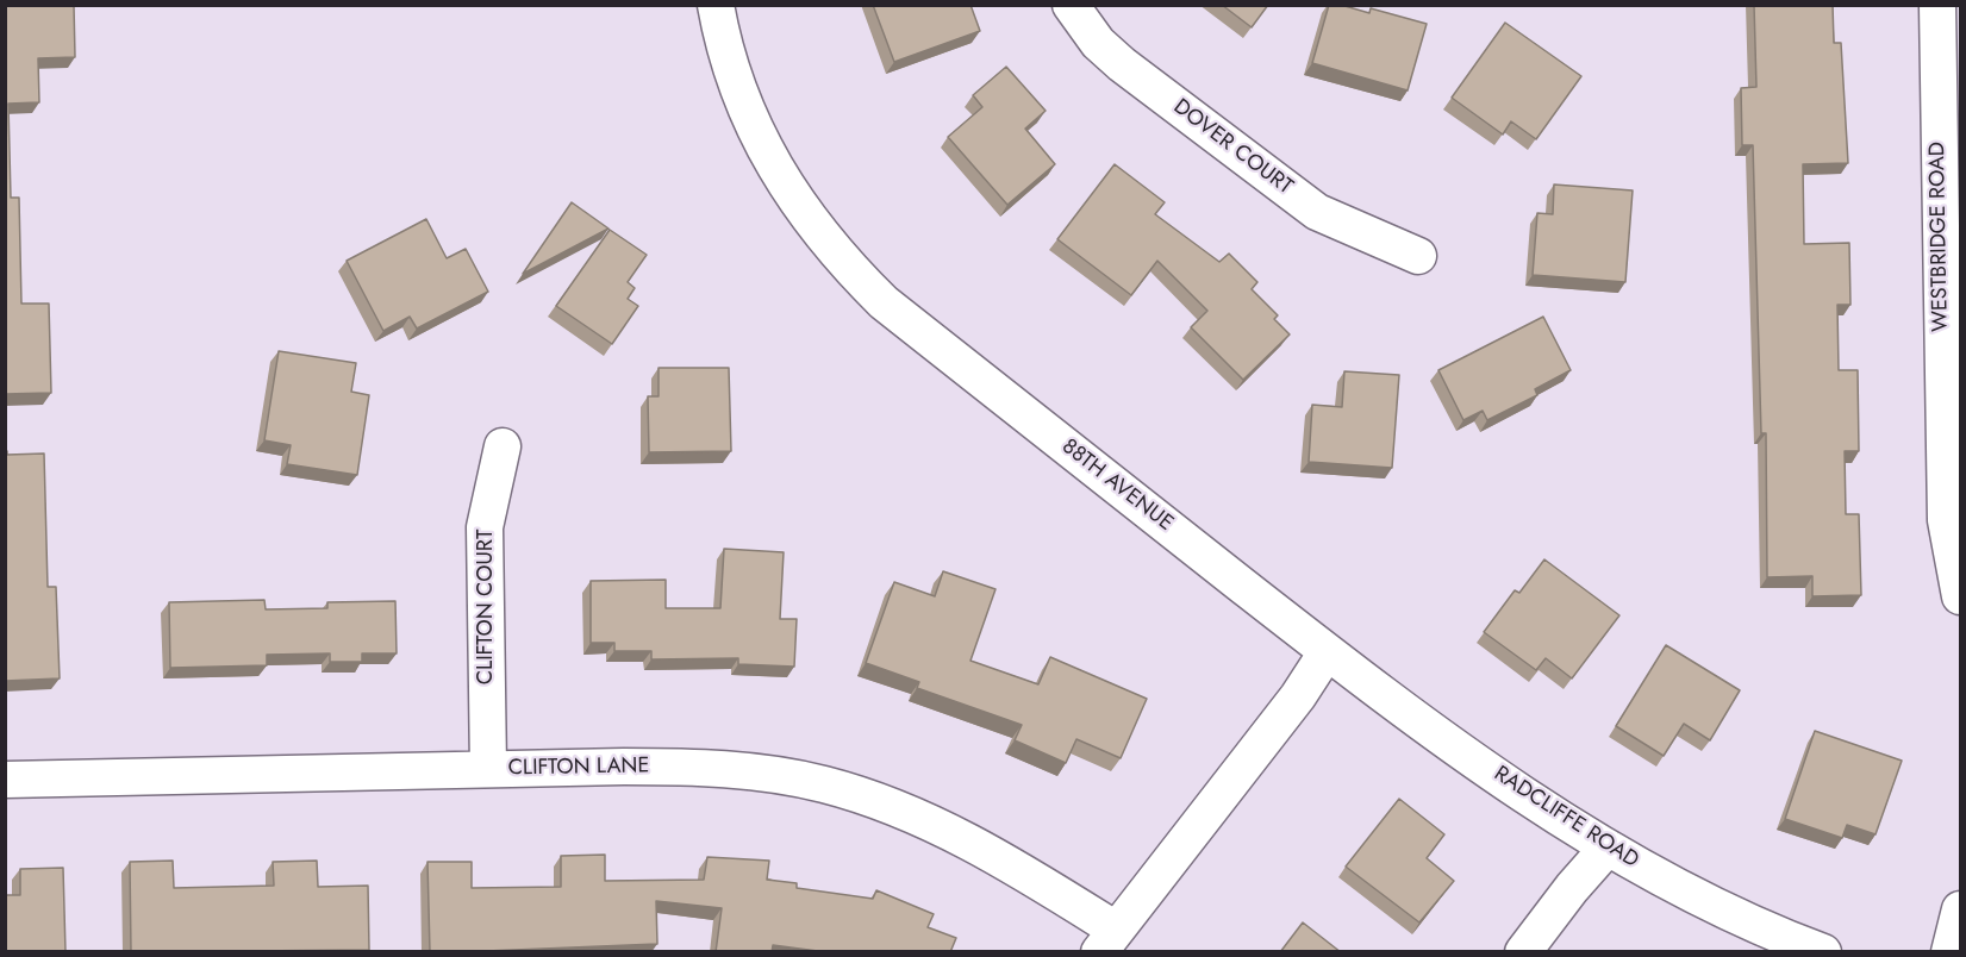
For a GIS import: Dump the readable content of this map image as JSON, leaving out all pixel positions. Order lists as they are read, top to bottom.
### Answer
{
  "streets": {
    "street": [
      "DOVER COURT",
      "WESTBRIDGE ROAD",
      "88TH AVENUE",
      "CLIFTON COURT",
      "CLIFTON LANE",
      "RADCLIFFE ROAD"
    ]
  },
  "crossings": [
    ["88TH AVENUE", "RADCLIFFE ROAD"],
    ["CLIFTON COURT", "CLIFTON LANE"]
  ]
}
